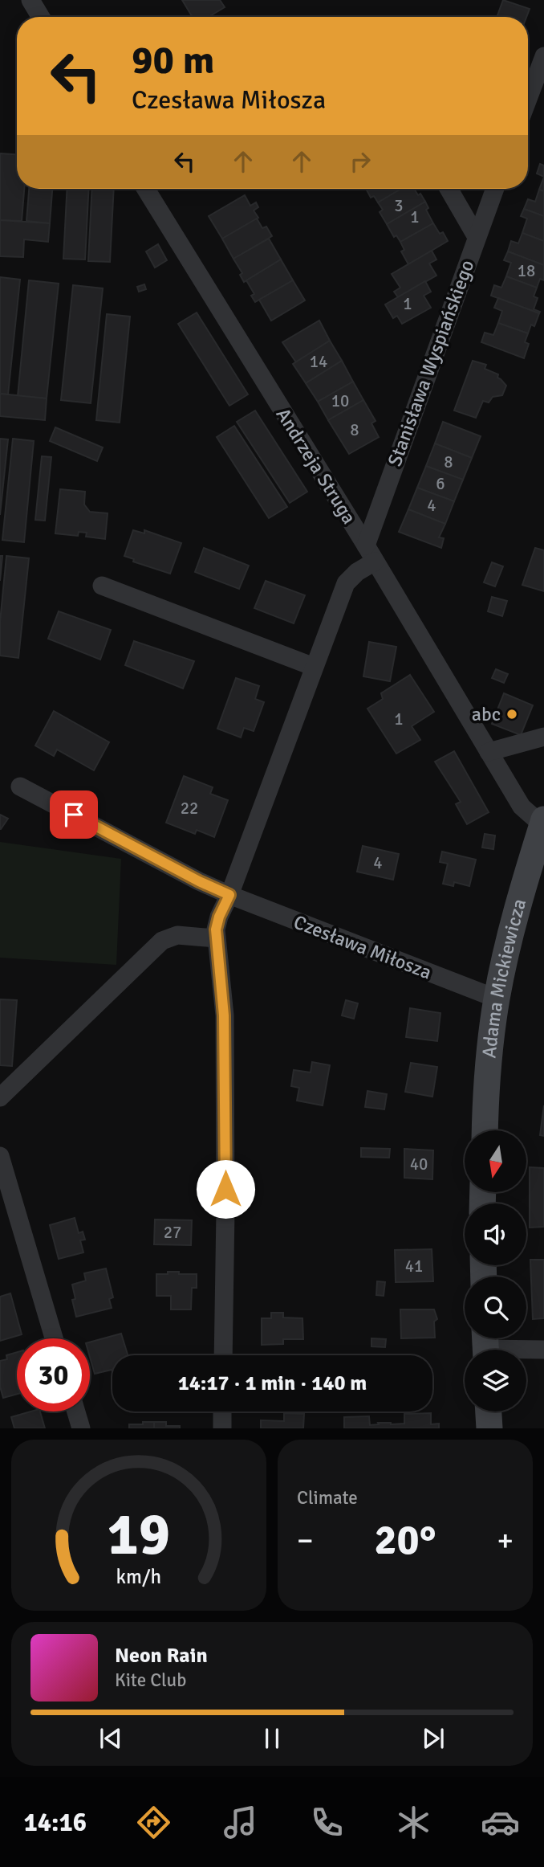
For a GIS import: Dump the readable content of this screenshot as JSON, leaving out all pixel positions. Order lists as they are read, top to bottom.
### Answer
{
  "streets": {
    "main road": ["Adama Mickiewicza"],
    "street": ["Stanisława Wyspiańskiego", "Andrzeja Struga", "Czesława Miłosza"]
  },
  "crossings": [
    ["Stanisława Wyspiańskiego", "Andrzeja Struga"],
    ["Andrzeja Struga", "Adama Mickiewicza"],
    ["Czesława Miłosza", "Adama Mickiewicza"]
  ],
  "places": ["abc"],
  "house_numbers": [
    "3",
    "1",
    "18",
    "1",
    "14",
    "10",
    "8",
    "8",
    "6",
    "4",
    "1",
    "22",
    "4",
    "40",
    "27",
    "41"
  ],
  "north": "bottom",
  "page": {
    "turn": ["90 m", "Czesława Miłosza"],
    "limit": "30",
    "trip": "14:17 · 1 min · 140 m",
    "tile": "Climate",
    "heat": ["−", "20°", "+"],
    "song": ["Neon Rain", "Kite Club"],
    "tabs": "14:16",
    "gauge": ["19", "km/h"]
  }
}
